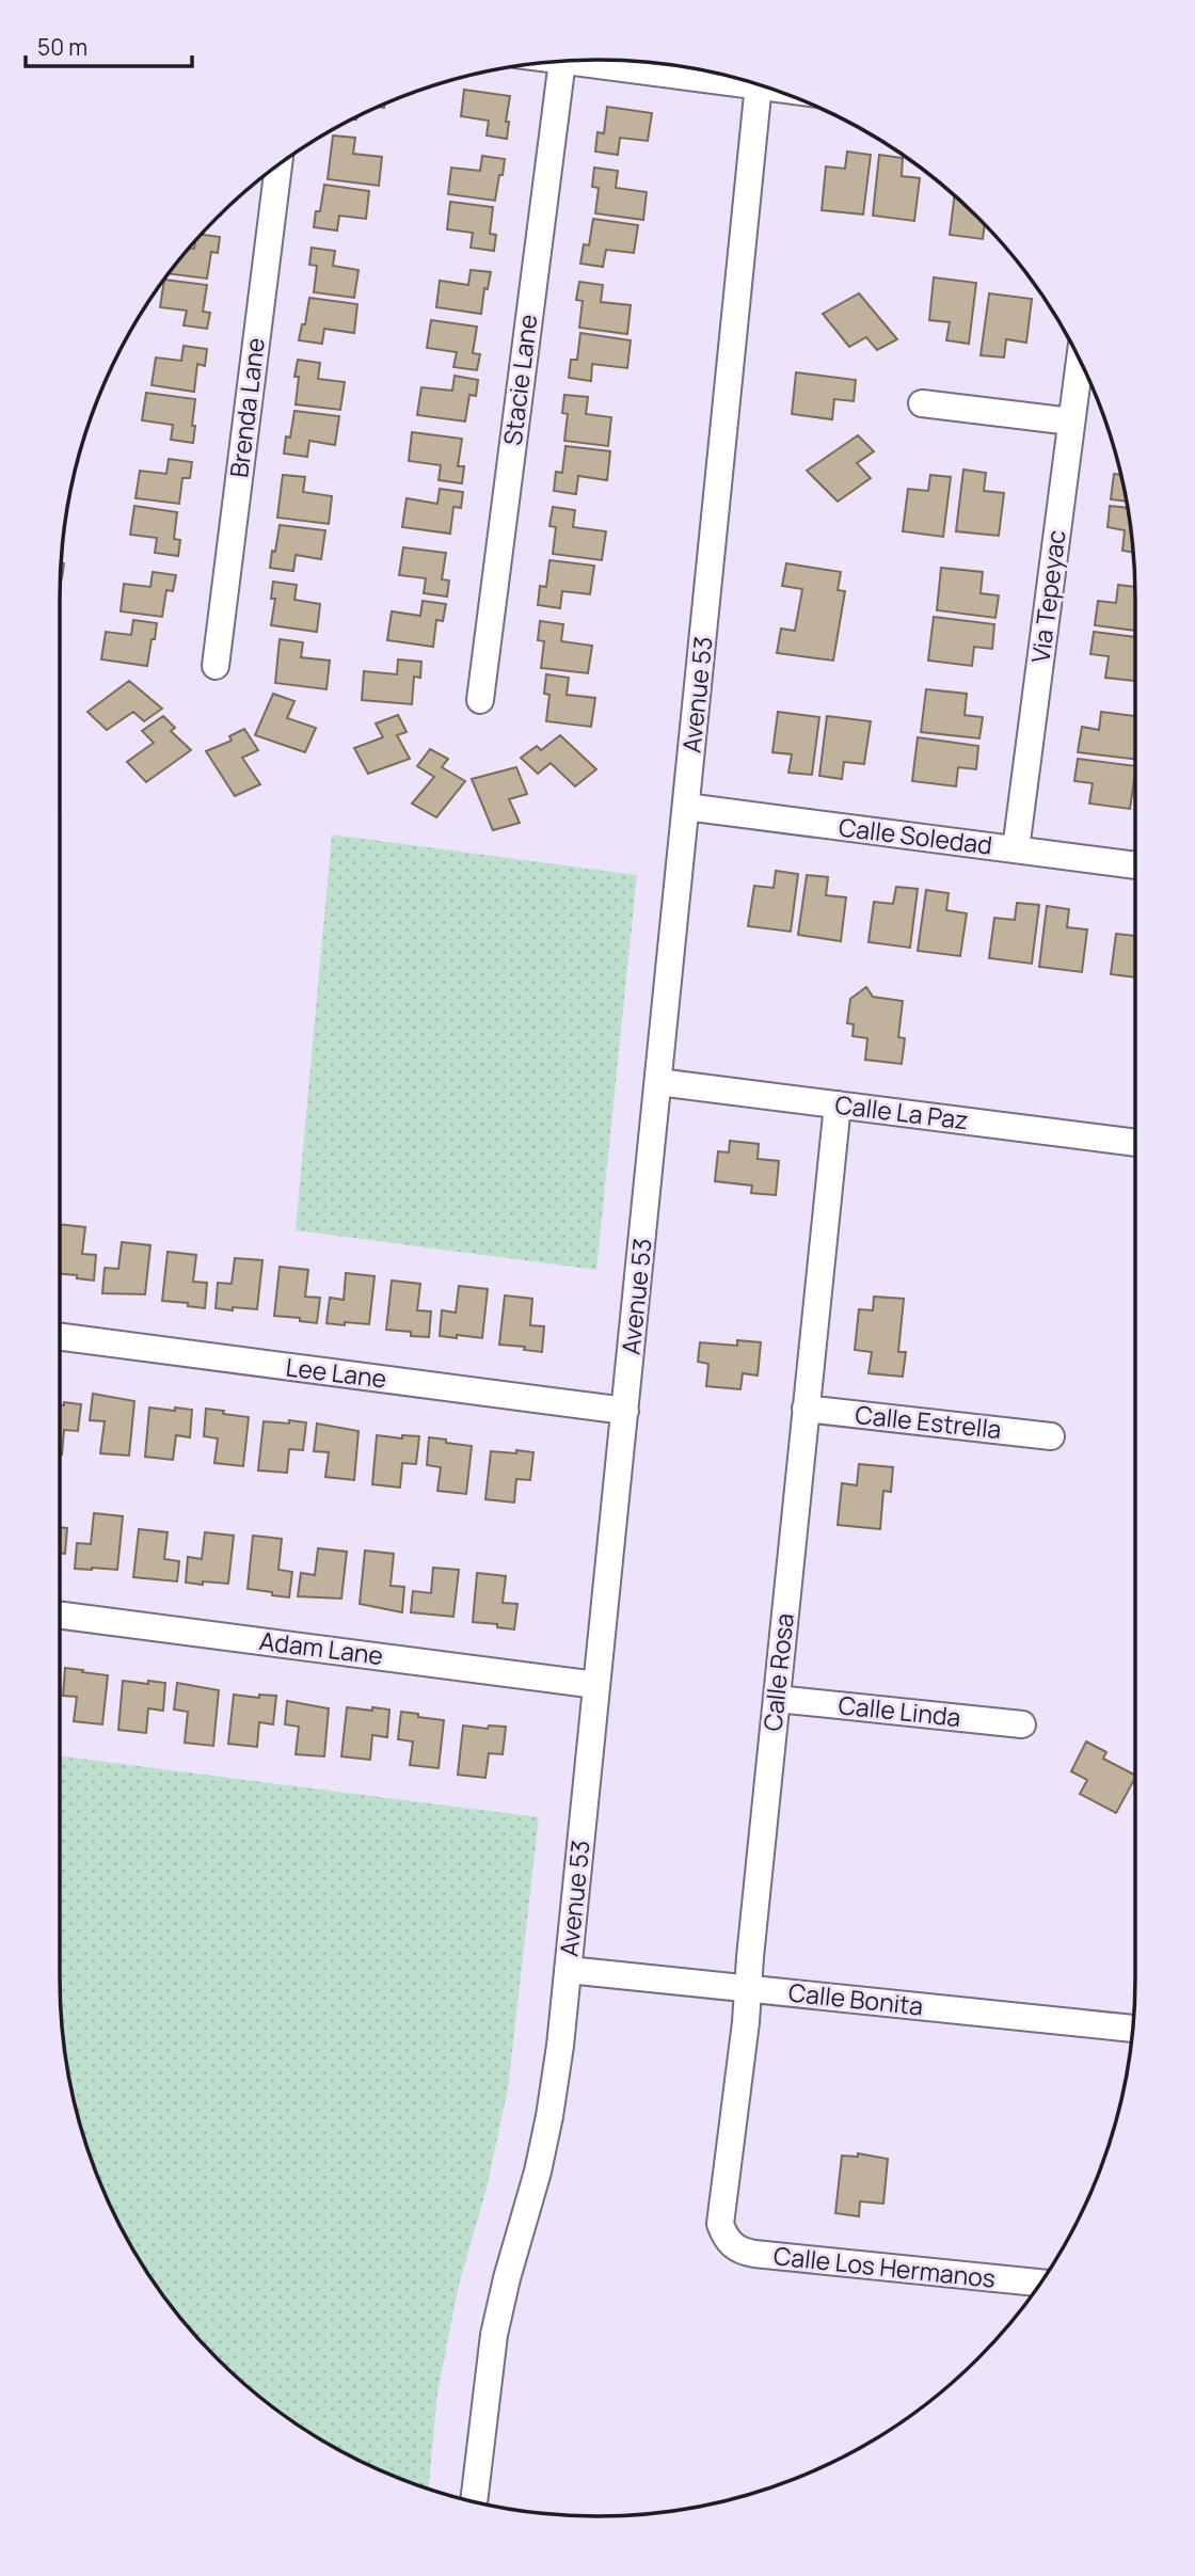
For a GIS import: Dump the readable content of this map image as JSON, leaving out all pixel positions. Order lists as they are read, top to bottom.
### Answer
{
  "streets": {
    "street": [
      "Stacie Lane",
      "Brenda Lane",
      "Via Tepeyac",
      "Avenue 53",
      "Calle Soledad",
      "Calle La Paz",
      "Lee Lane",
      "Calle Estrella",
      "Adam Lane",
      "Calle Rosa",
      "Calle Linda",
      "Calle Bonita",
      "Calle Los Hermanos"
    ]
  },
  "crossings": [
    ["Via Tepeyac", "Calle Soledad"],
    ["Avenue 53", "Calle Soledad"],
    ["Avenue 53", "Calle La Paz"],
    ["Avenue 53", "Lee Lane"],
    ["Avenue 53", "Adam Lane"],
    ["Avenue 53", "Calle Bonita"],
    ["Calle La Paz", "Calle Rosa"],
    ["Calle Estrella", "Calle Rosa"],
    ["Calle Rosa", "Calle Linda"],
    ["Calle Rosa", "Calle Bonita"],
    ["Calle Rosa", "Calle Los Hermanos"]
  ],
  "scale_bar": "50 m"
}
